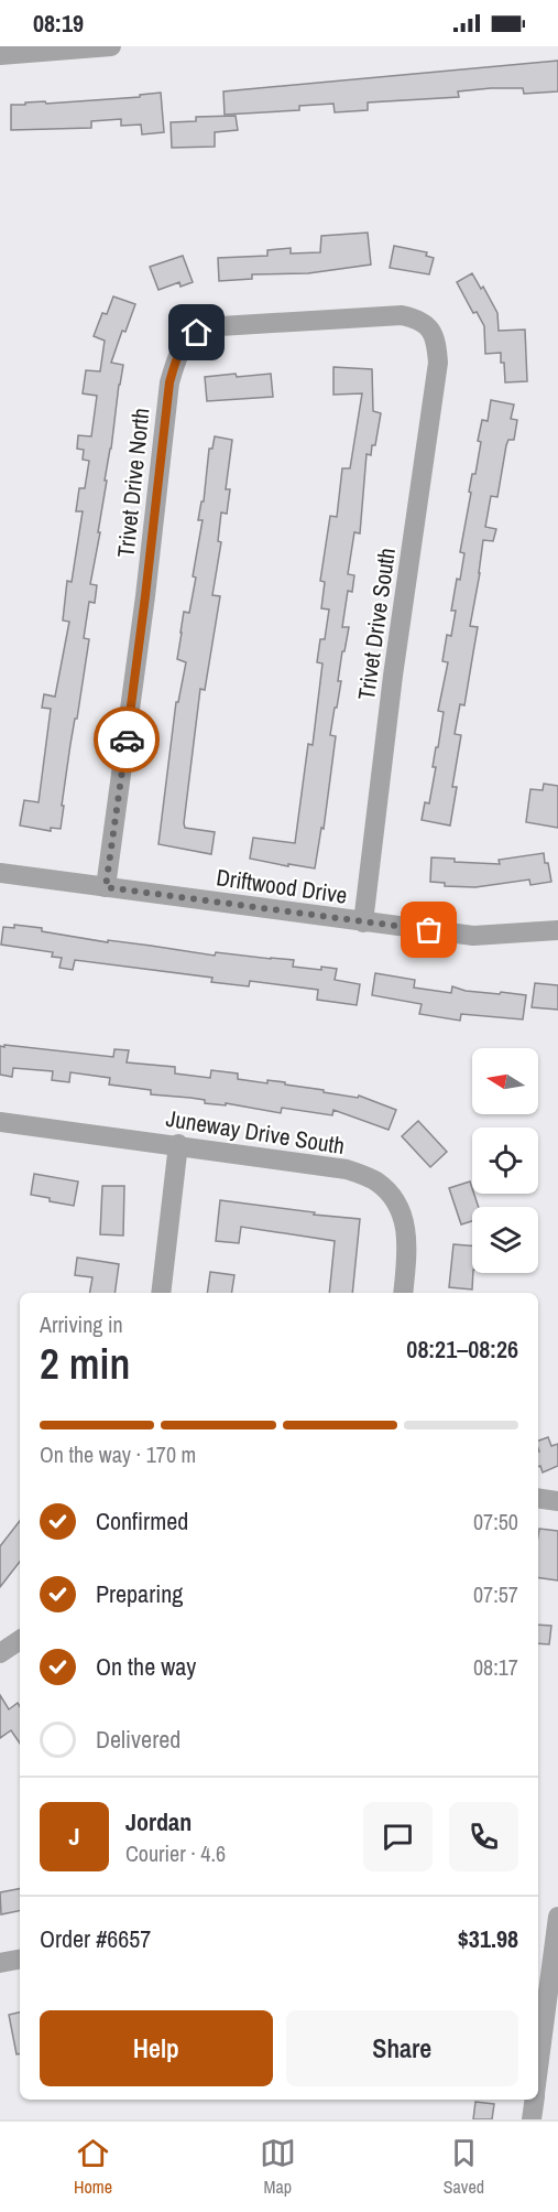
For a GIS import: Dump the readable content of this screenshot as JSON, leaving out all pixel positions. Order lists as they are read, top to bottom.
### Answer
{
  "streets": {
    "street": [
      "Trivet Drive North",
      "Trivet Drive South",
      "Driftwood Drive",
      "Juneway Drive South"
    ]
  },
  "crossings": [
    ["Trivet Drive North", "Trivet Drive South"],
    ["Trivet Drive North", "Driftwood Drive"],
    ["Trivet Drive South", "Driftwood Drive"]
  ],
  "north": "left",
  "page": {
    "status": "08:19",
    "heading": ["2 min", "Arriving in", "08:21–08:26"],
    "panel": [
      "Jordan",
      "Courier · 4.6",
      "Order #6657",
      "$31.98"
    ],
    "bar": "On the way · 170 m",
    "list": [
      ["Confirmed", "07:50"],
      ["Preparing", "07:57"],
      ["On the way", "08:17"],
      "Delivered"
    ],
    "round": "J",
    "buttons": ["Help", "Share"],
    "tabs": ["Home", "Map", "Saved"]
  }
}
